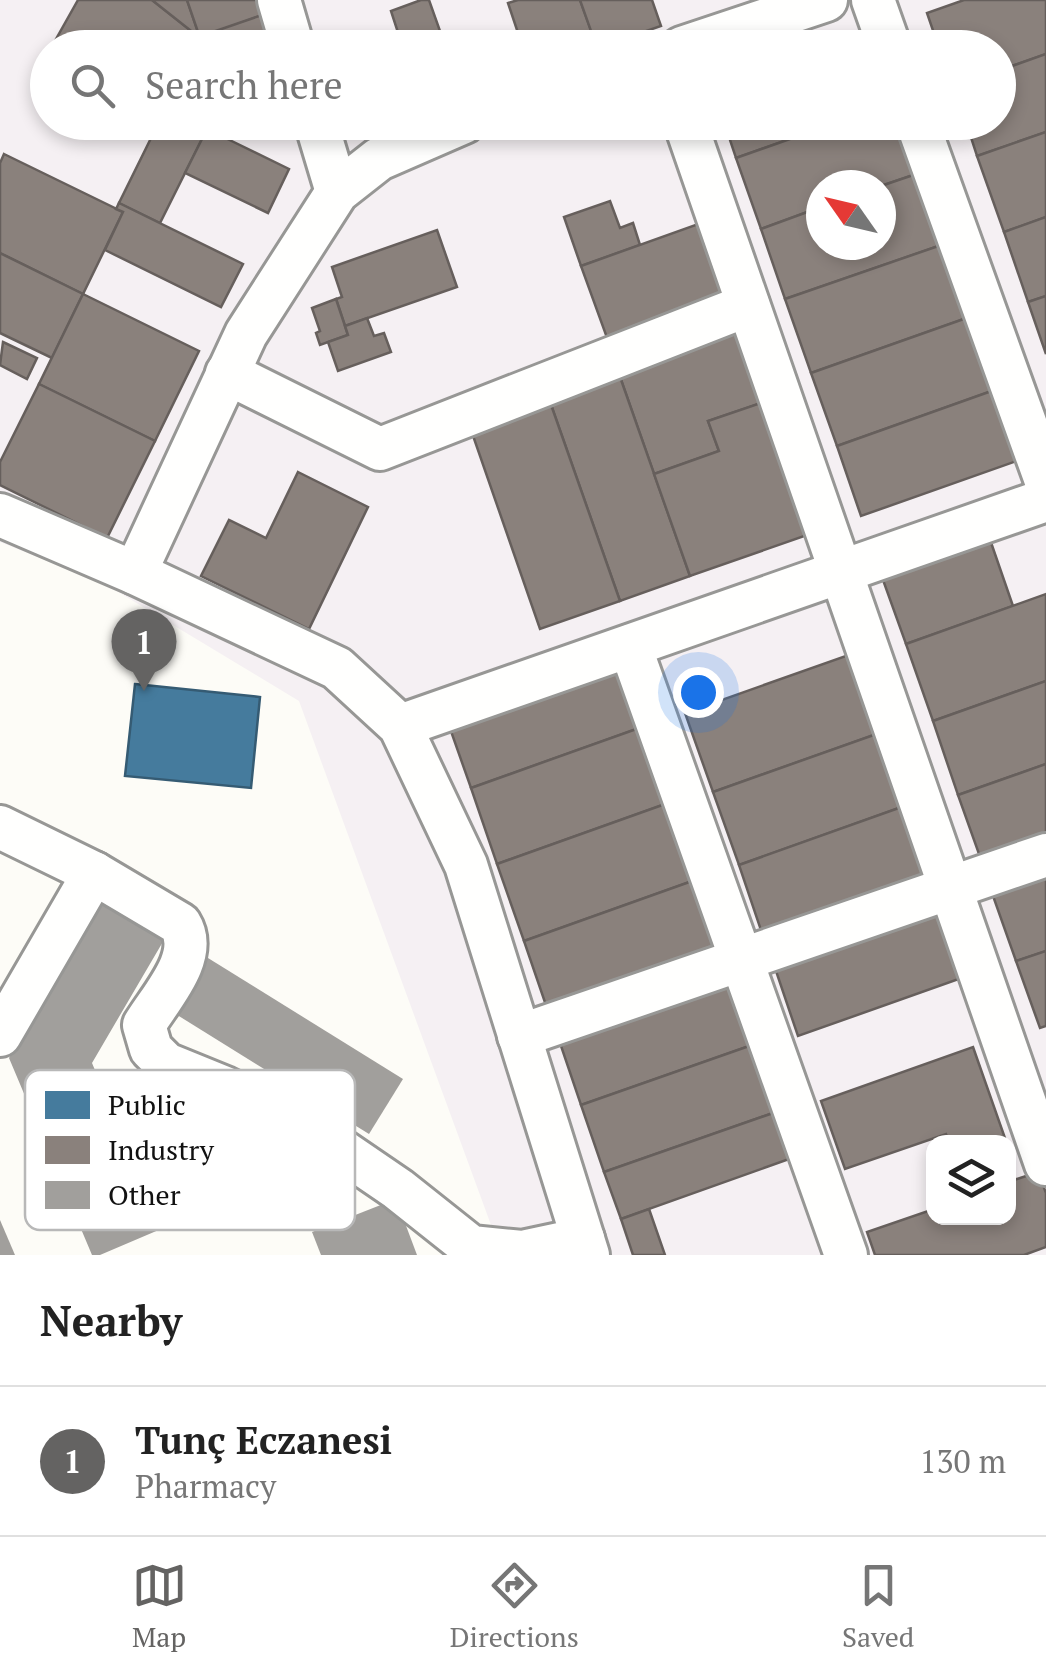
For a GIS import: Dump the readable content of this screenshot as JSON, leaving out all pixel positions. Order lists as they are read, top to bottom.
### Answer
{
  "legend": ["Public", "Industry", "Other"],
  "north": "top left",
  "page": {
    "search": "Search here",
    "pins": "1",
    "heading": "Nearby",
    "list": [
      {
        "mark": "1",
        "name": "Tunç Eczanesi",
        "note": "Pharmacy",
        "value": "130 m"
      }
    ],
    "nav": ["Map", "Directions", "Saved"]
  }
}
